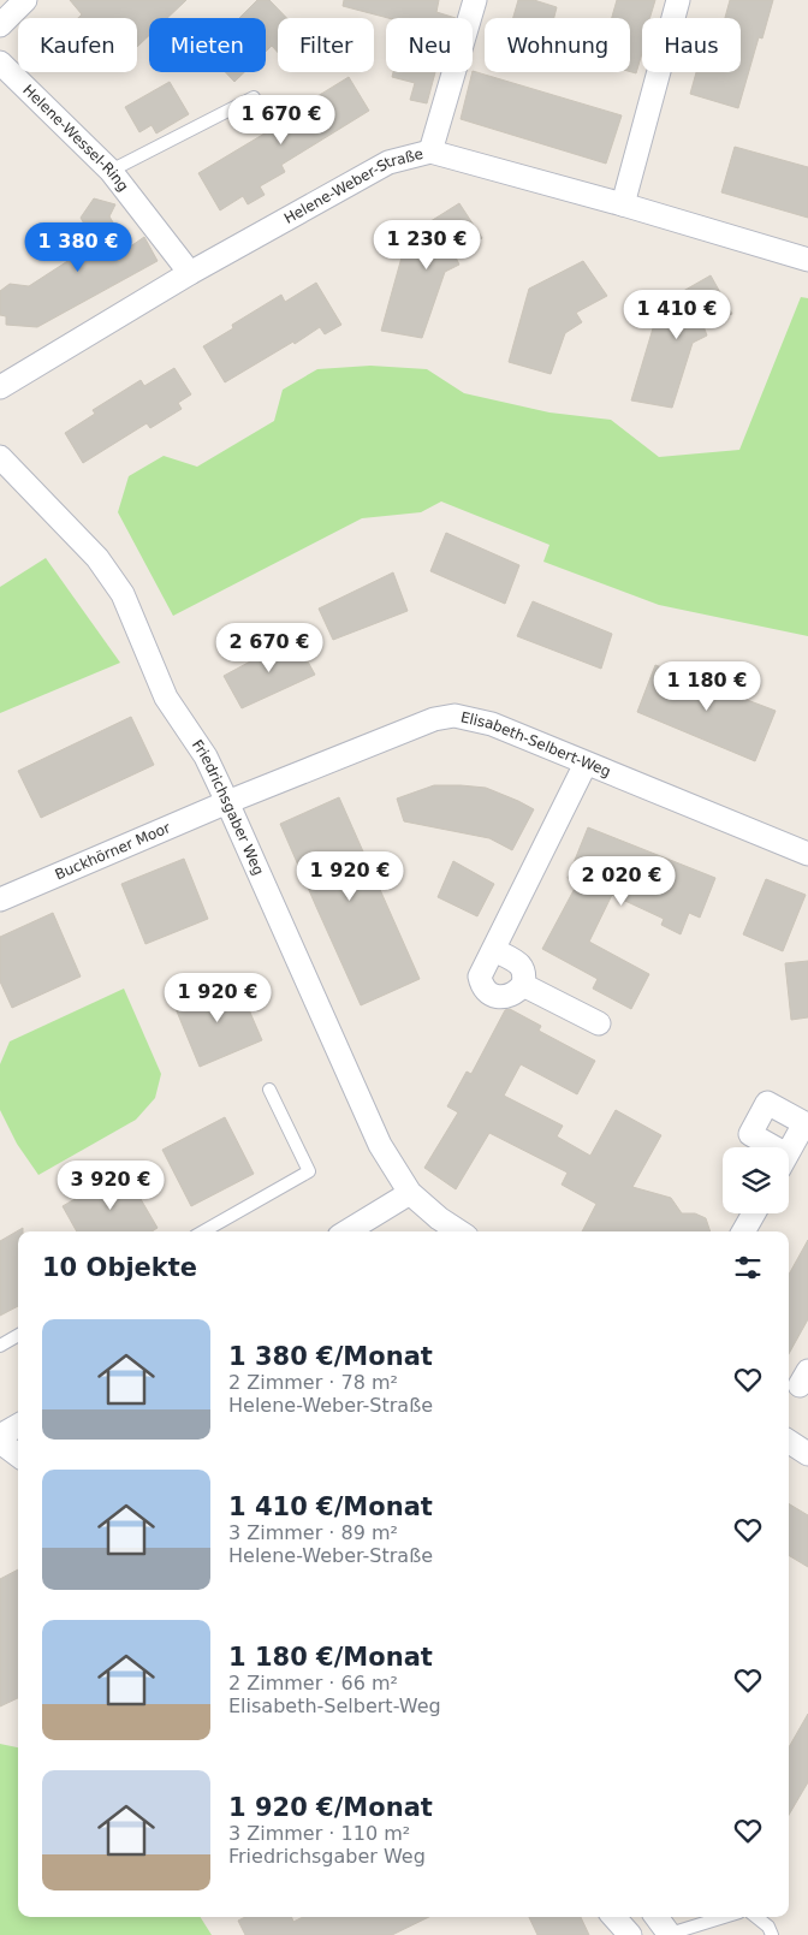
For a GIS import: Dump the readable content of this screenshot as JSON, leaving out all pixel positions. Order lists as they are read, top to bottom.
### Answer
{
  "streets": {
    "street": [
      "Helene-Wessel-Ring",
      "Helene-Weber-Straße",
      "Elisabeth-Selbert-Weg",
      "Friedrichsgaber Weg",
      "Buckhörner Moor"
    ]
  },
  "crossings": [
    ["Helene-Wessel-Ring", "Helene-Weber-Straße"],
    ["Elisabeth-Selbert-Weg", "Friedrichsgaber Weg"],
    ["Elisabeth-Selbert-Weg", "Buckhörner Moor"],
    ["Friedrichsgaber Weg", "Buckhörner Moor"]
  ],
  "page": {
    "chip": [
      "Kaufen",
      "Mieten",
      "Filter",
      "Neu",
      "Wohnung",
      "Haus"
    ],
    "price": [
      "1 670 €",
      "1 230 €",
      "1 380 €",
      "1 410 €",
      "2 670 €",
      "1 180 €",
      "1 920 €",
      "2 020 €",
      "1 920 €",
      "3 920 €"
    ],
    "heading": "10 Objekte",
    "list": [
      {
        "name": "1 380 €/Monat",
        "note": "2 Zimmer · 78 m² · Helene-Weber-Straße"
      },
      {
        "name": "1 410 €/Monat",
        "note": "3 Zimmer · 89 m² · Helene-Weber-Straße"
      },
      {
        "name": "1 180 €/Monat",
        "note": "2 Zimmer · 66 m² · Elisabeth-Selbert-Weg"
      },
      {
        "name": "1 920 €/Monat",
        "note": "3 Zimmer · 110 m² · Friedrichsgaber Weg"
      }
    ]
  }
}
